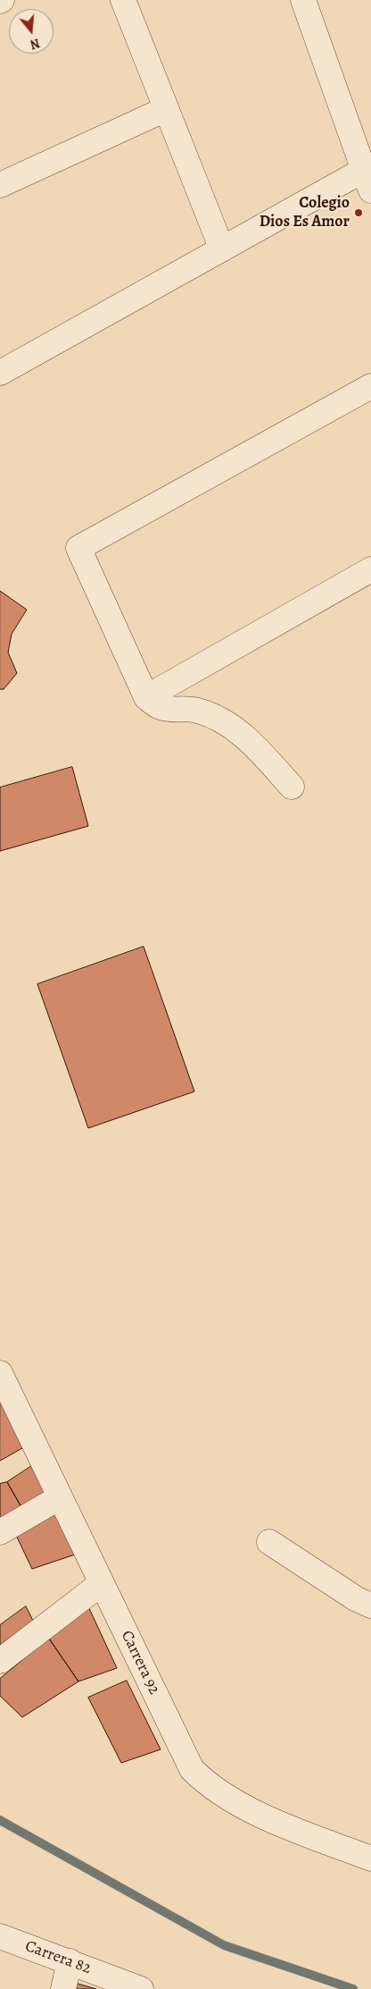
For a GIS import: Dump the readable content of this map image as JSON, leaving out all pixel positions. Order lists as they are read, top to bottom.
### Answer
{
  "streets": {
    "street": ["Carrera 92", "Carrera 82"]
  },
  "places": ["Colegio Dios Es Amor"],
  "north": "bottom"
}
